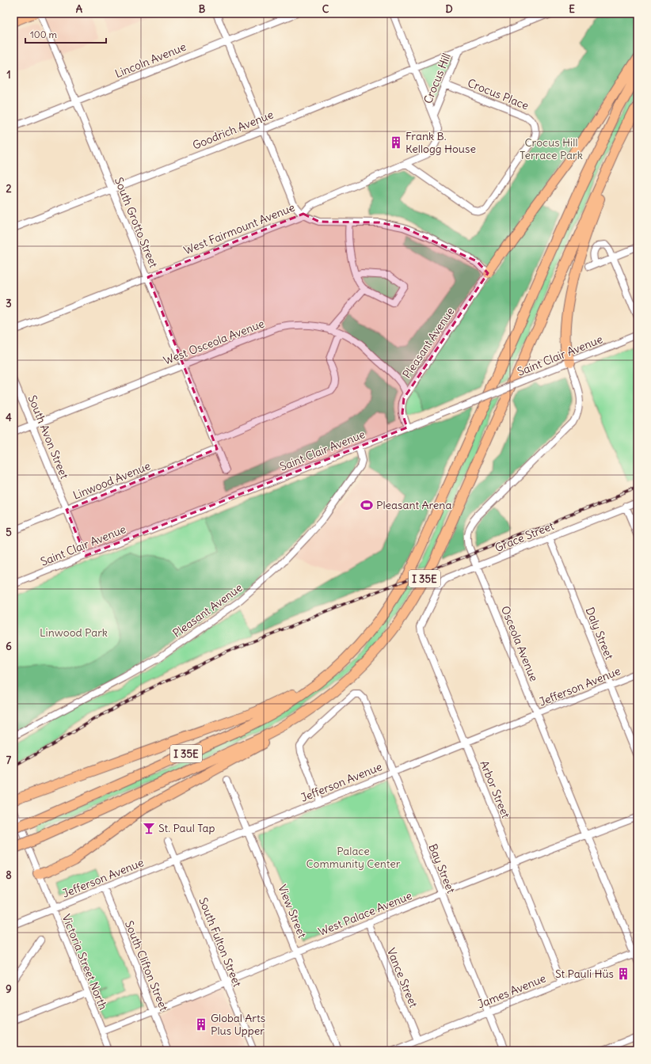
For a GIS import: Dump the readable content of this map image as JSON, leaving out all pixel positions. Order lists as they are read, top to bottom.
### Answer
{
  "streets": {
    "highway": ["I 35E"],
    "street": [
      "Lincoln Avenue",
      "Crocus Hill",
      "Crocus Place",
      "Goodrich Avenue",
      "South Grotto Street",
      "West Fairmount Avenue",
      "West Osceola Avenue",
      "Pleasant Avenue",
      "Saint Clair Avenue",
      "South Avon Street",
      "Linwood Avenue",
      "Grace Street",
      "Daly Street",
      "Osceola Avenue",
      "Jefferson Avenue",
      "Arbor Street",
      "Bay Street",
      "View Street",
      "West Palace Avenue",
      "South Fulton Street",
      "Victoria Street North",
      "South Clifton Street",
      "Vance Street",
      "James Avenue"
    ]
  },
  "crossings": [
    ["Lincoln Avenue", "South Grotto Street"],
    ["Crocus Hill", "Crocus Place"],
    ["Crocus Hill", "Goodrich Avenue"],
    ["Crocus Hill", "West Fairmount Avenue"],
    ["Crocus Place", "West Fairmount Avenue"],
    ["Goodrich Avenue", "South Grotto Street"],
    ["Goodrich Avenue", "West Fairmount Avenue"],
    ["South Grotto Street", "West Fairmount Avenue"],
    ["South Grotto Street", "West Osceola Avenue"],
    ["South Grotto Street", "Linwood Avenue"],
    ["West Osceola Avenue", "Pleasant Avenue"],
    ["West Osceola Avenue", "South Avon Street"],
    ["Pleasant Avenue", "Saint Clair Avenue"],
    ["Saint Clair Avenue", "South Avon Street"],
    ["Saint Clair Avenue", "Osceola Avenue"],
    ["South Avon Street", "Linwood Avenue"],
    ["Grace Street", "Daly Street"],
    ["Grace Street", "Osceola Avenue"],
    ["Grace Street", "Arbor Street"],
    ["Daly Street", "Jefferson Avenue"],
    ["Osceola Avenue", "Jefferson Avenue"],
    ["Osceola Avenue", "West Palace Avenue"],
    ["Osceola Avenue", "James Avenue"],
    ["Jefferson Avenue", "Arbor Street"],
    ["Jefferson Avenue", "Bay Street"],
    ["Jefferson Avenue", "View Street"],
    ["Jefferson Avenue", "South Fulton Street"],
    ["Jefferson Avenue", "Victoria Street North"],
    ["Jefferson Avenue", "South Clifton Street"],
    ["Arbor Street", "West Palace Avenue"],
    ["Arbor Street", "James Avenue"],
    ["Bay Street", "West Palace Avenue"],
    ["Bay Street", "James Avenue"],
    ["View Street", "West Palace Avenue"],
    ["West Palace Avenue", "South Fulton Street"],
    ["West Palace Avenue", "Victoria Street North"],
    ["West Palace Avenue", "South Clifton Street"],
    ["West Palace Avenue", "Vance Street"],
    ["Vance Street", "James Avenue"]
  ],
  "parks": ["Crocus Hill Terrace Park", "Linwood Park", "Palace Community Center"],
  "places": {
    "building": ["Frank B. Kellogg House", "St Pauli Hüs", "Global Arts Plus Upper"],
    "sports": ["Pleasant Arena"],
    "bar": ["St. Paul Tap"]
  },
  "scale_bar": "100 m",
  "grid": {
    "columns": [
      "A",
      "B",
      "C",
      "D",
      "E"
    ],
    "rows": [
      "1",
      "2",
      "3",
      "4",
      "5",
      "6",
      "7",
      "8",
      "9"
    ]
  }
}
